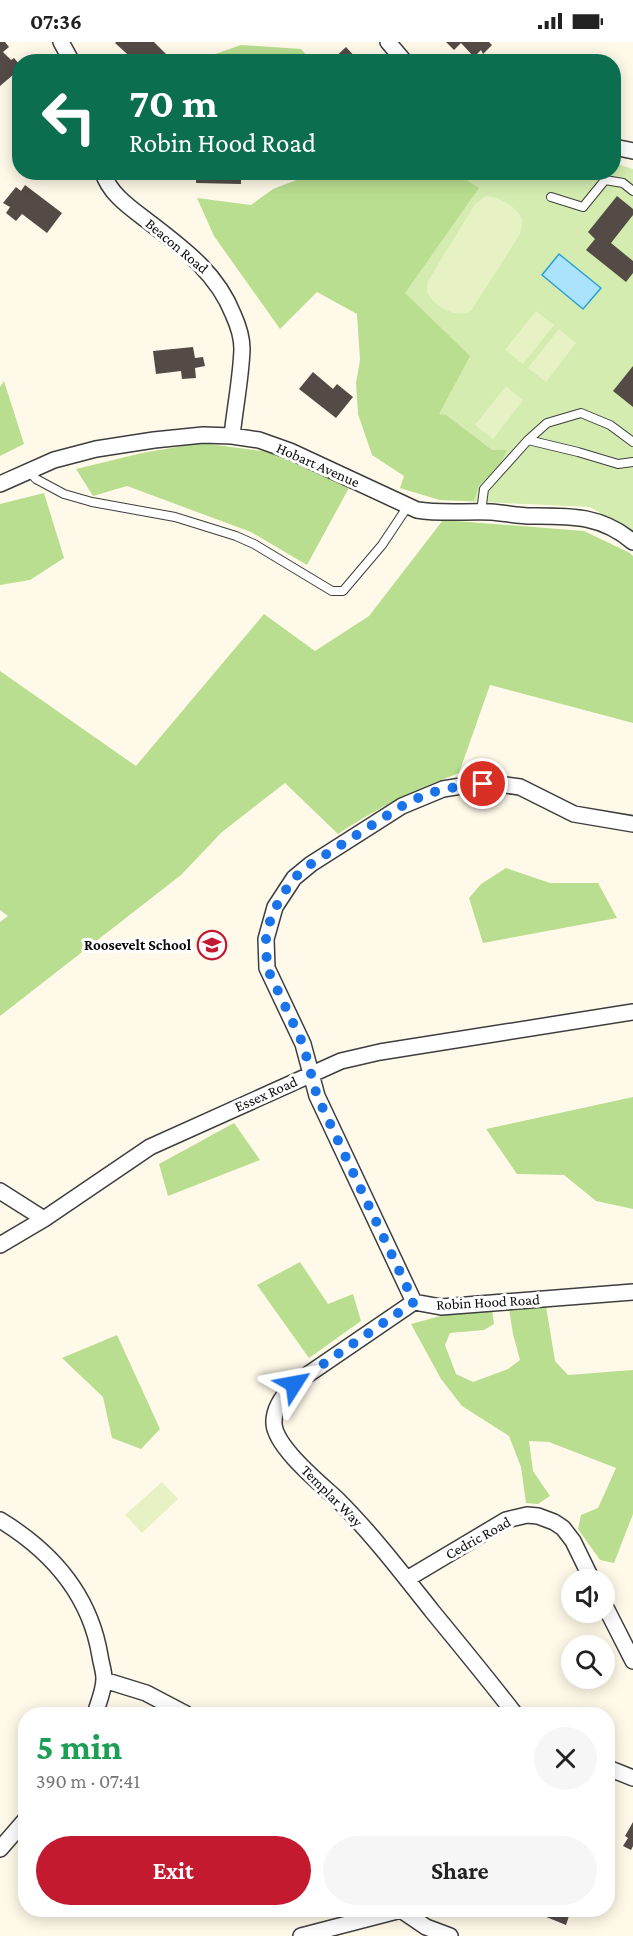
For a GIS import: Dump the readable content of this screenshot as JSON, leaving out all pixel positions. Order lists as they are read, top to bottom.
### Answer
{
  "streets": {
    "street": [
      "Beacon Road",
      "Hobart Avenue",
      "Essex Road",
      "Robin Hood Road",
      "Templar Way",
      "Cedric Road"
    ]
  },
  "crossings": [
    ["Beacon Road", "Hobart Avenue"],
    ["Essex Road", "Robin Hood Road"],
    ["Robin Hood Road", "Templar Way"],
    ["Templar Way", "Cedric Road"]
  ],
  "places": {
    "school or university": ["Roosevelt School"]
  },
  "page": {
    "status": "07:36",
    "turn": ["70 m", "Robin Hood Road"],
    "heading": ["5 min", "390 m · 07:41"],
    "buttons": ["Exit", "Share"]
  }
}
